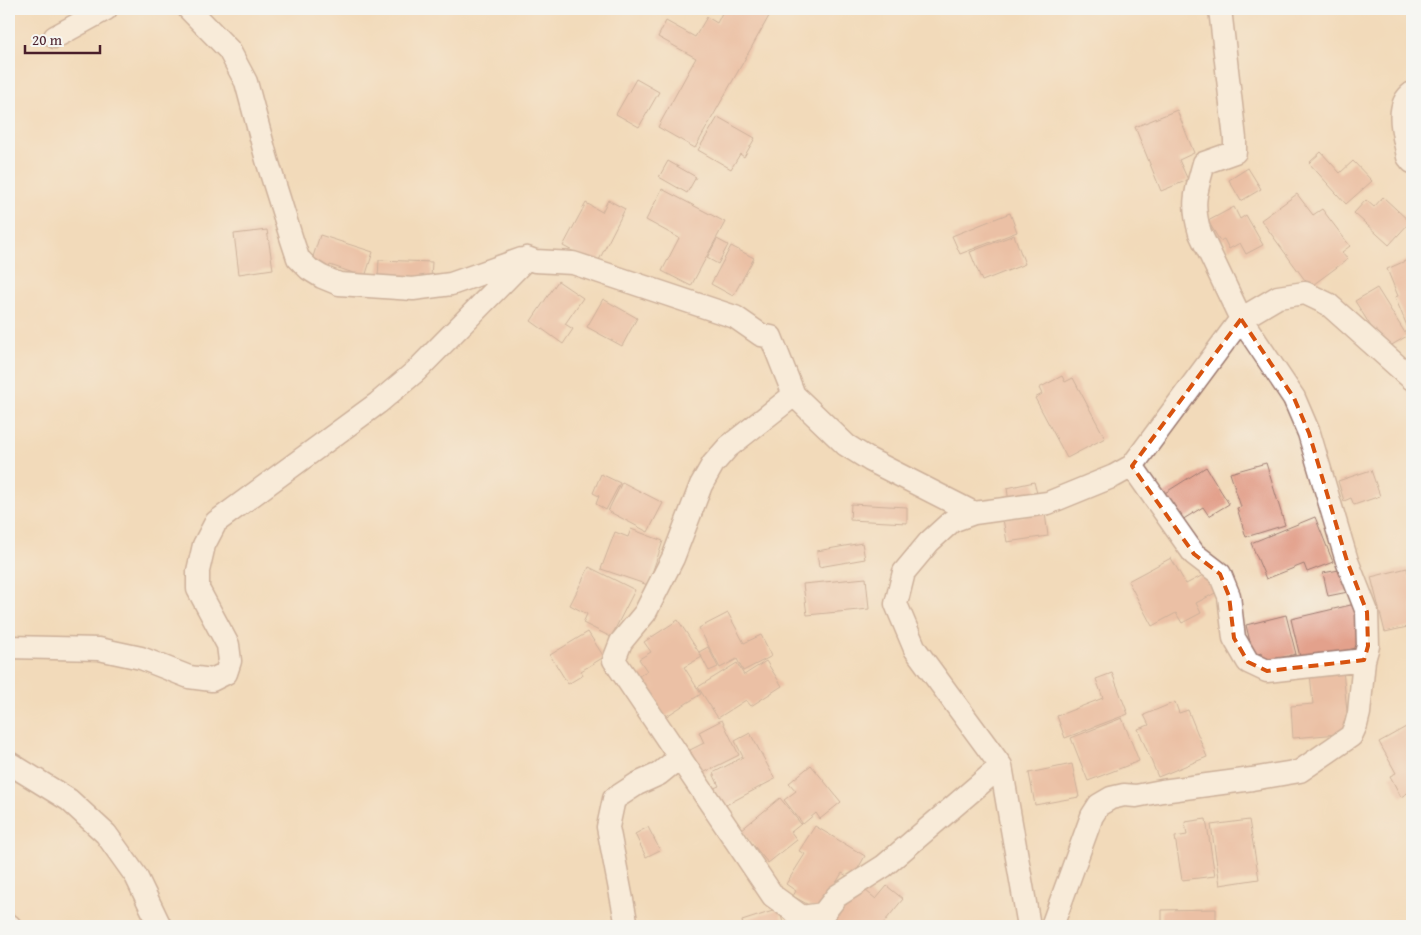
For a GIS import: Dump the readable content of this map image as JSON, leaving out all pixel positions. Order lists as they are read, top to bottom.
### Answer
{
  "scale_bar": "20 m"
}
